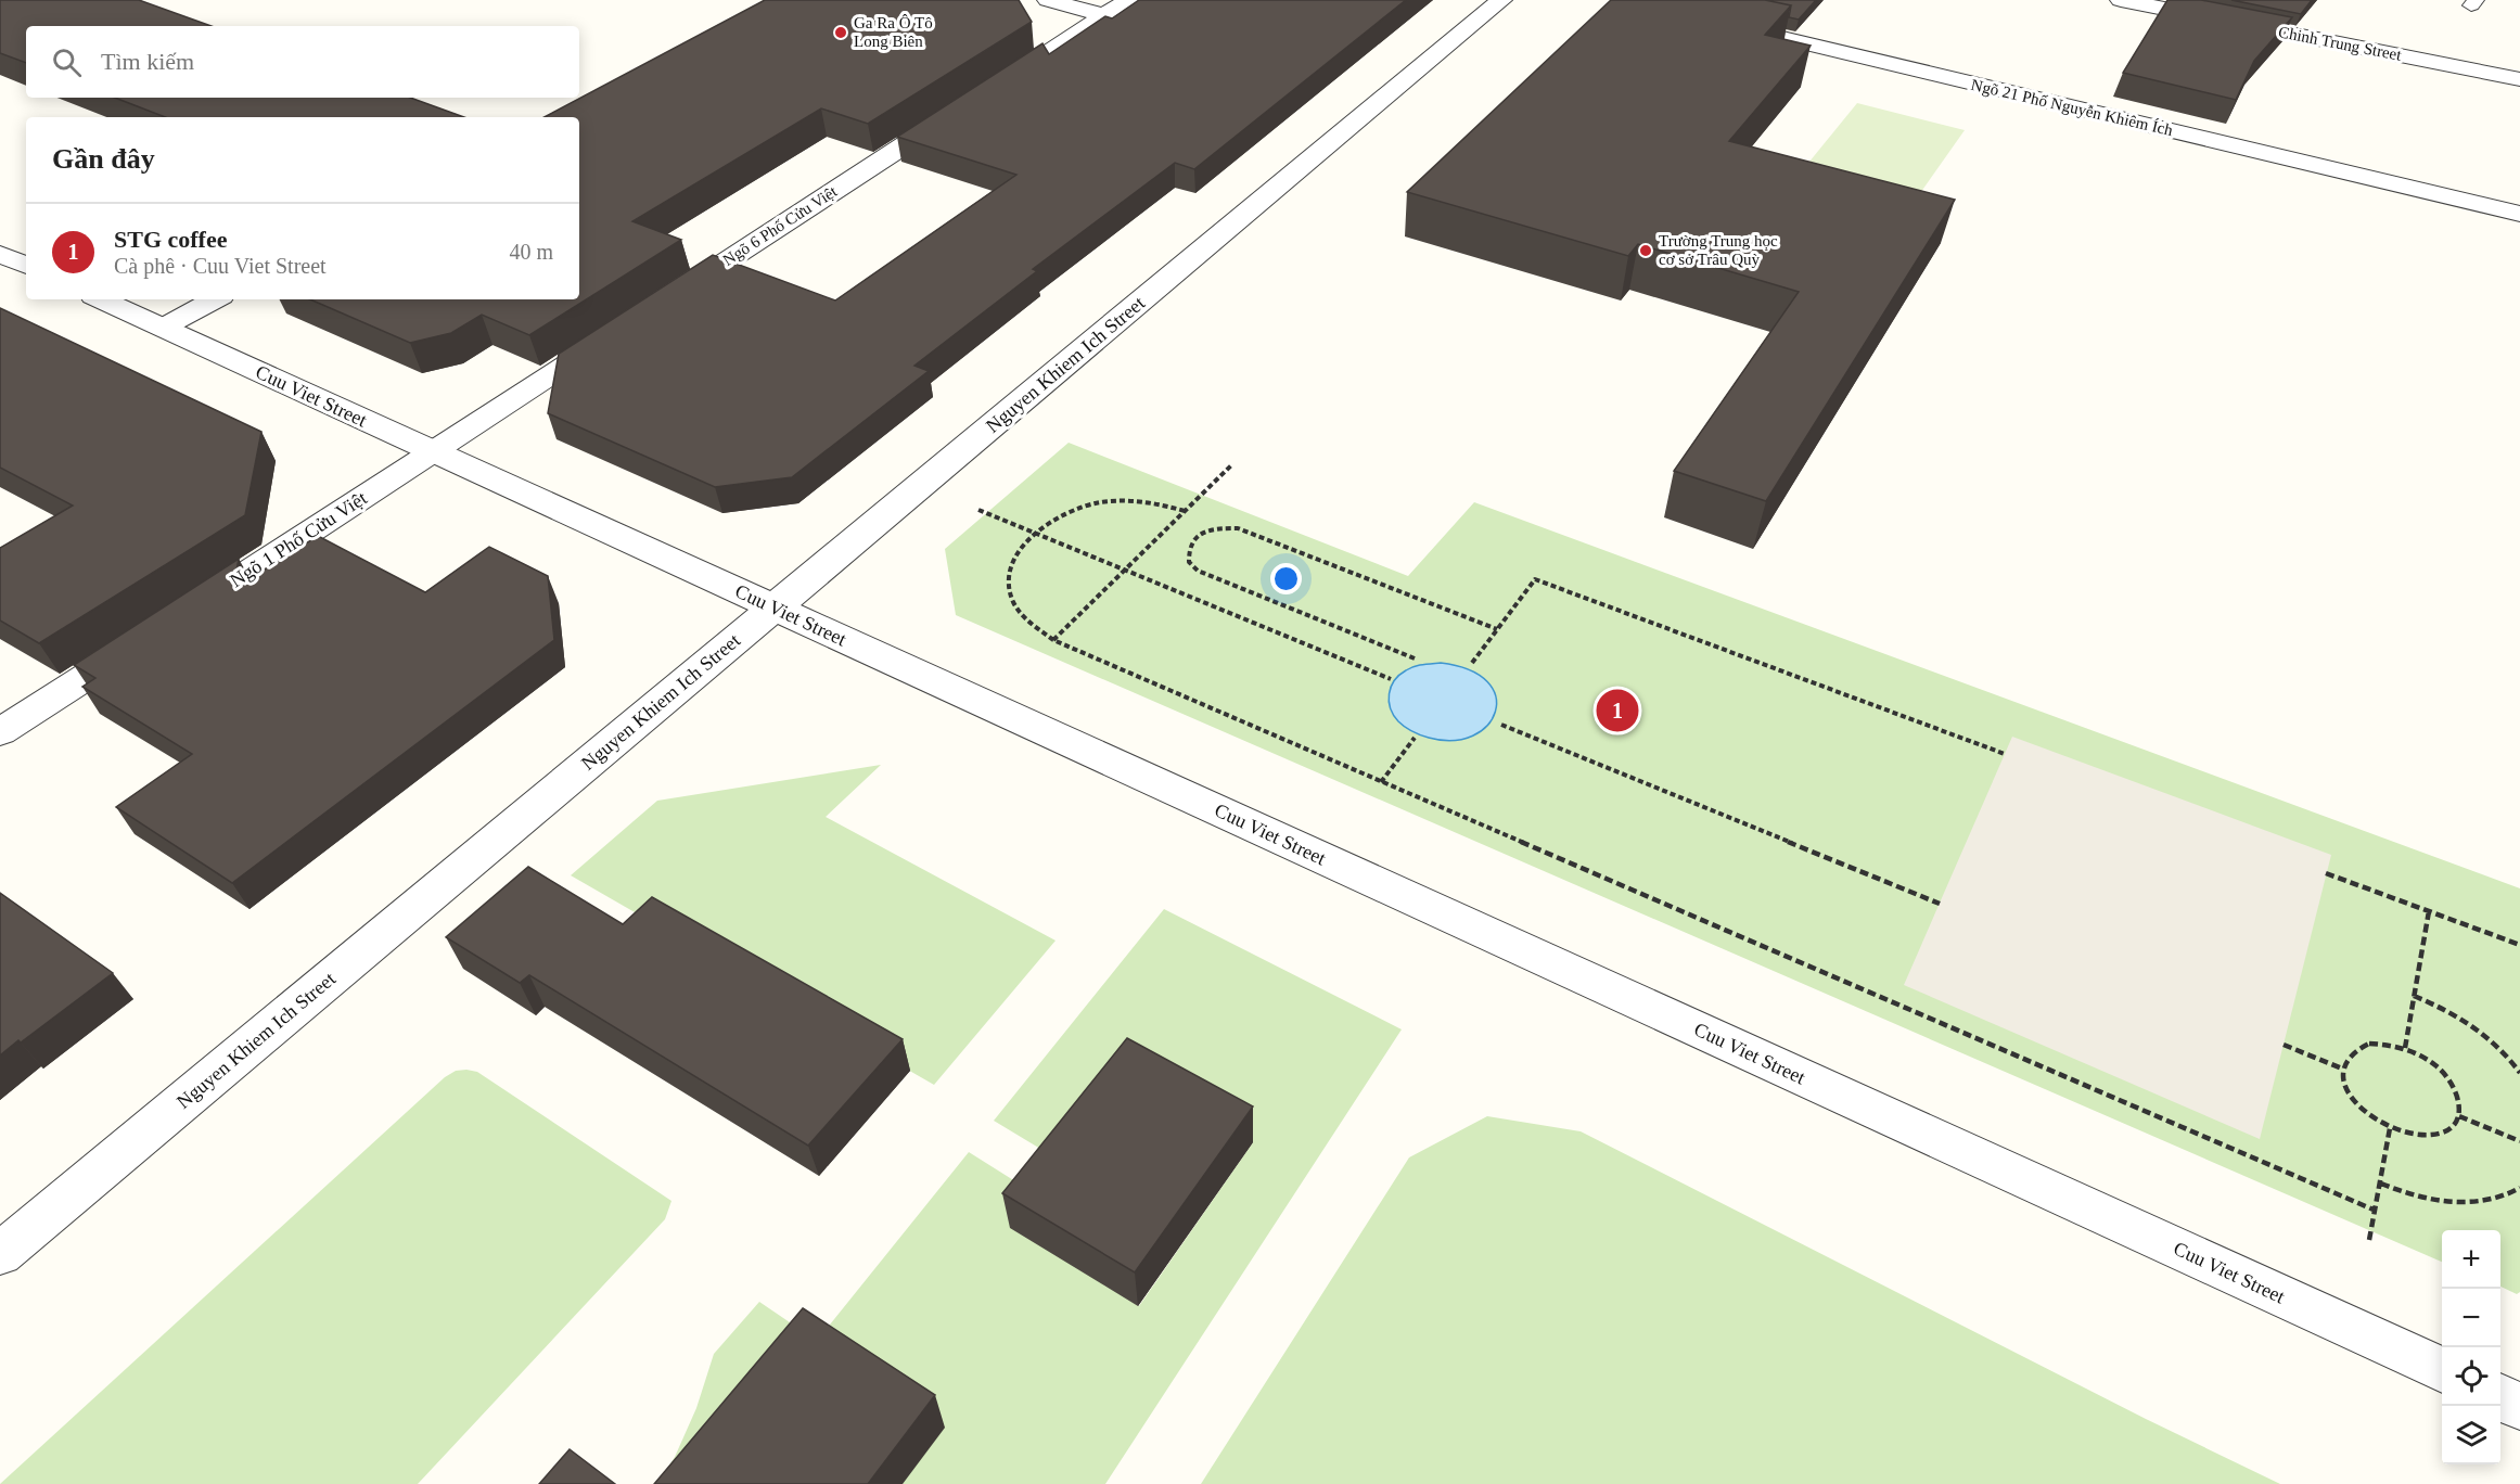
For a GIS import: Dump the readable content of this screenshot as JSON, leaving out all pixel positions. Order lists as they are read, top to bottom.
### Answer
{
  "streets": {
    "street": [
      "Chinh Trung Street",
      "Ngõ 21 Phố Nguyễn Khiêm Ích",
      "Ngõ 6 Phố Cửu Việt",
      "Nguyen Khiem Ich Street",
      "Cuu Viet Street",
      "Ngõ 1 Phố Cửu Việt"
    ]
  },
  "crossings": [
    ["Nguyen Khiem Ich Street", "Cuu Viet Street"],
    ["Cuu Viet Street", "Ngõ 1 Phố Cửu Việt"]
  ],
  "places": ["Ga Ra Ô Tô Long Biên", "Trường Trung học cơ sở Trâu Quỳ"],
  "page": {
    "search": "Tìm kiếm",
    "heading": "Gần đây",
    "list": [
      {
        "mark": "1",
        "name": "STG coffee",
        "note": "Cà phê · Cuu Viet Street",
        "value": "40 m"
      }
    ],
    "pins": "1",
    "map_buttons": ["+", "−"]
  }
}
